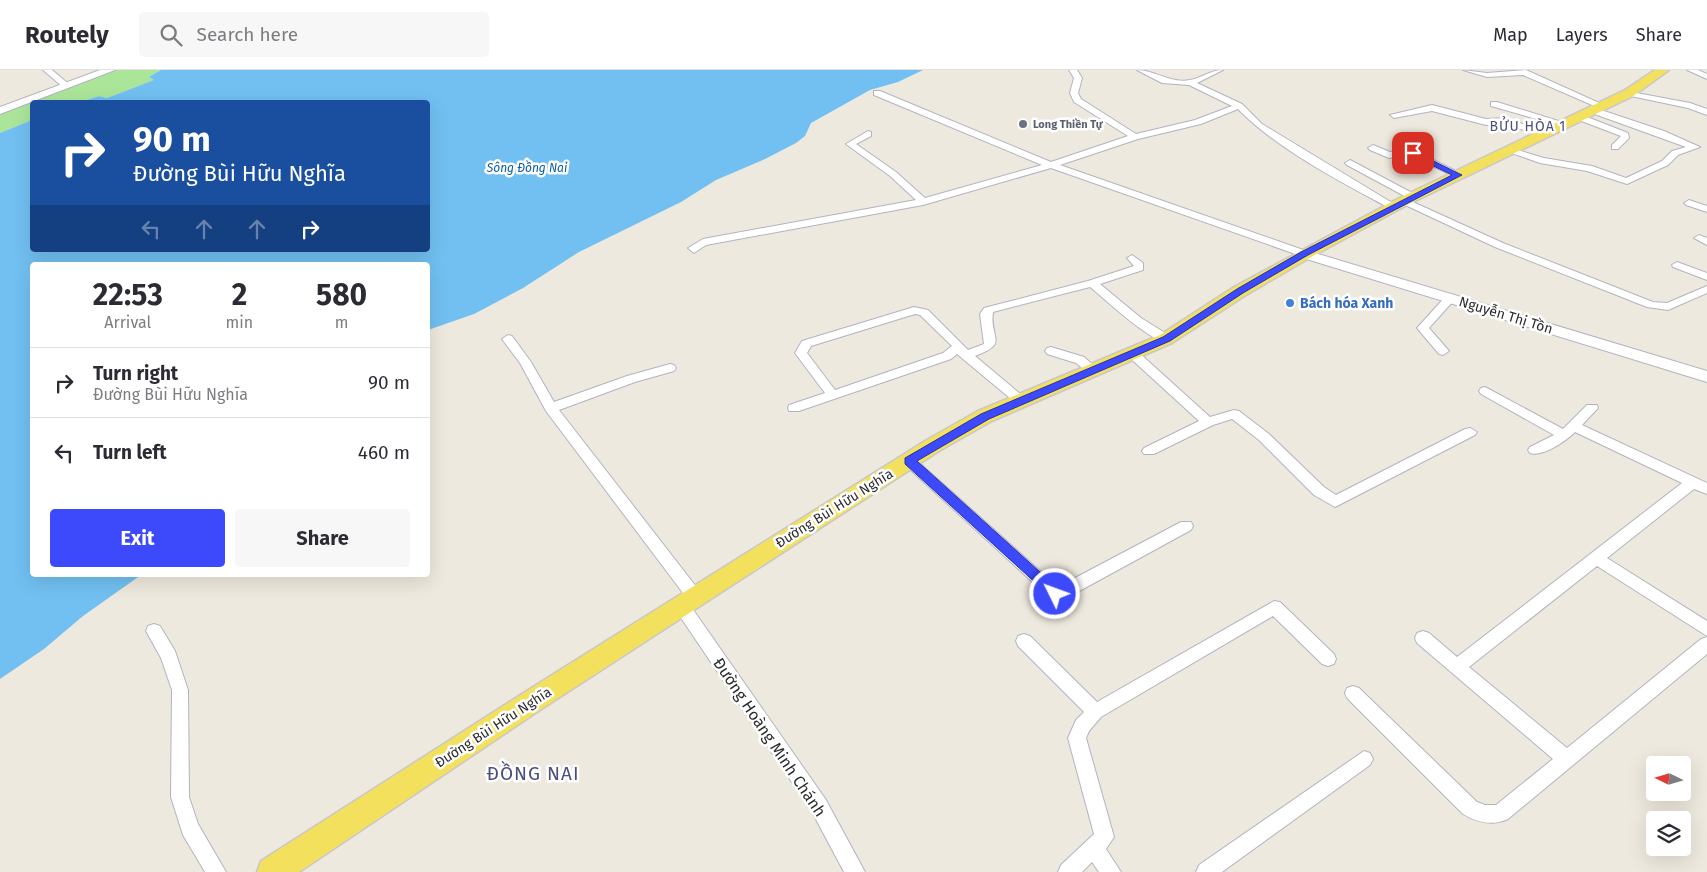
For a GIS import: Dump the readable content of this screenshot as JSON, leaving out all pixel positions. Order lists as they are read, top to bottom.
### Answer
{
  "streets": {
    "main road": ["Đường Bùi Hữu Nghĩa"],
    "street": ["Nguyễn Thị Tồn", "Đường Hoàng Minh Chánh"]
  },
  "crossings": [
    ["Nguyễn Thị Tồn", "Đường Bùi Hữu Nghĩa"],
    ["Đường Bùi Hữu Nghĩa", "Đường Hoàng Minh Chánh"]
  ],
  "districts": ["BỬU HÒA 1", "ĐỒNG NAI"],
  "water": ["Sông Đồng Nai"],
  "places": ["Long Thiền Tự", "Bách hóa Xanh"],
  "north": "left",
  "page": {
    "header": "Routely",
    "search": "Search here",
    "nav": ["Map", "Layers", "Share"],
    "turn": ["90 m", "Đường Bùi Hữu Nghĩa"],
    "eta": [
      "22:53",
      "Arrival",
      "2",
      "min",
      "580",
      "m"
    ],
    "list": [
      {
        "name": "Turn right",
        "note": "Đường Bùi Hữu Nghĩa",
        "value": "90 m"
      },
      {
        "name": "Turn left",
        "value": "460 m"
      }
    ],
    "buttons": ["Exit", "Share"]
  }
}
